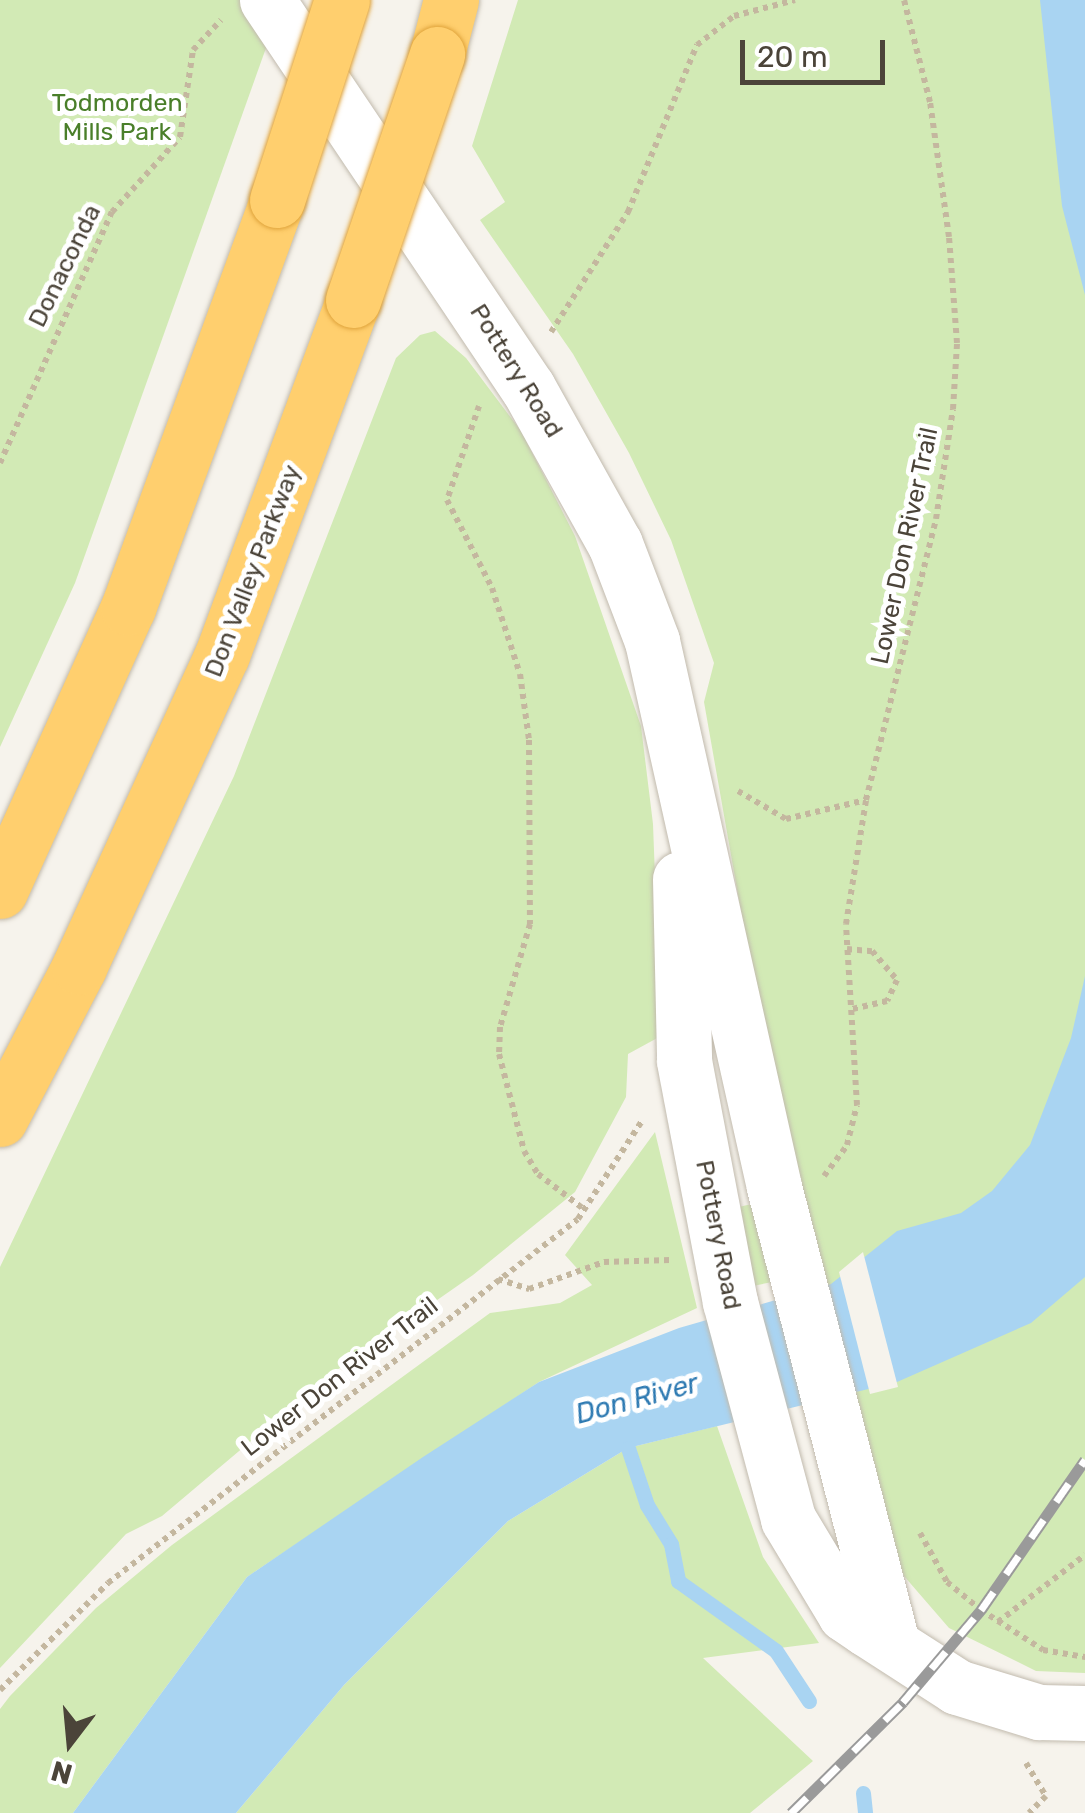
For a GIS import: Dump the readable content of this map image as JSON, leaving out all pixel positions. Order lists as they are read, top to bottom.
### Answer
{
  "streets": {
    "highway": ["Don Valley Parkway"],
    "street": ["Pottery Road"],
    "path": ["Donaconda", "Lower Don River Trail"]
  },
  "crossings": [
    ["Donaconda", "Pottery Road"]
  ],
  "water": ["Don River"],
  "parks": ["Todmorden Mills Park"],
  "scale_bar": "20 m",
  "north": "bottom"
}
